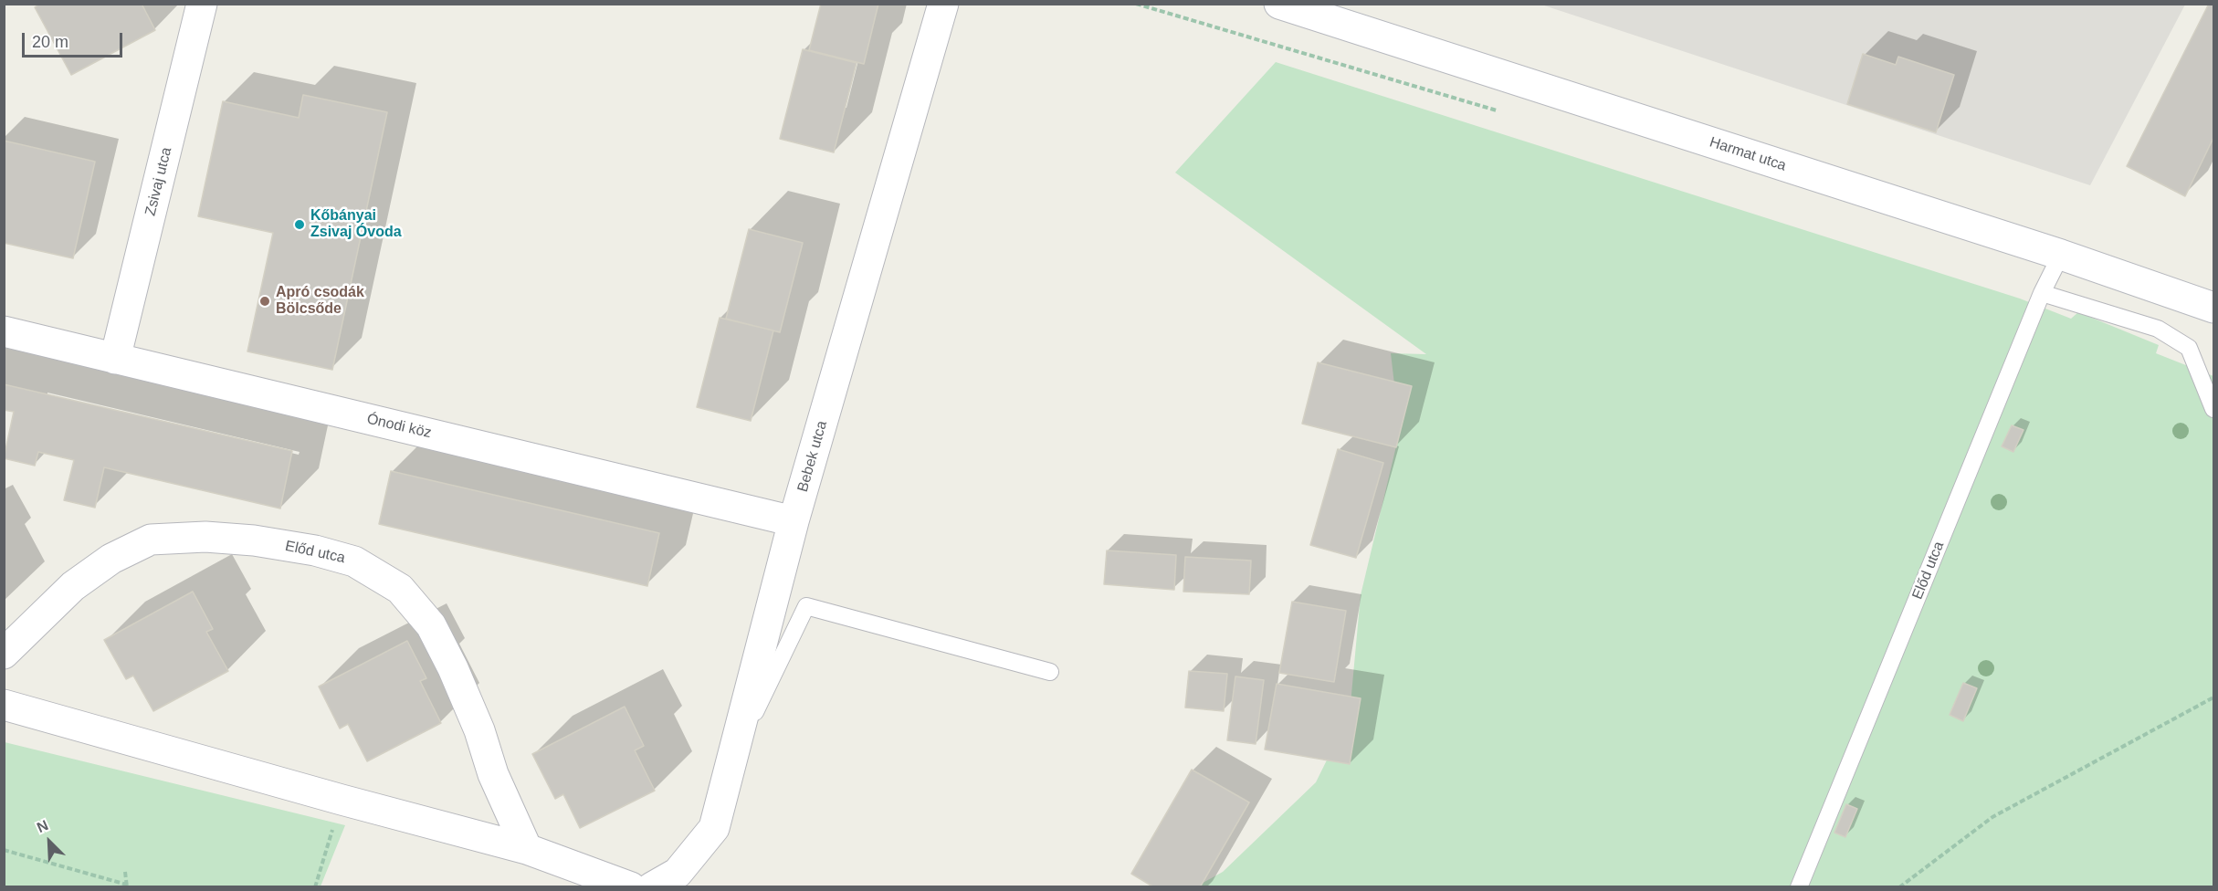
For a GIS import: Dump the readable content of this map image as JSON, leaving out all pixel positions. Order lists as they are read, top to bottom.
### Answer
{
  "streets": {
    "street": [
      "Harmat utca",
      "Zsivaj utca",
      "Ónodi köz",
      "Bebek utca",
      "Előd utca"
    ]
  },
  "crossings": [
    ["Harmat utca", "Előd utca"],
    ["Zsivaj utca", "Ónodi köz"],
    ["Ónodi köz", "Bebek utca"]
  ],
  "places": ["Kőbányai Zsivaj Óvoda", "Apró csodák Bölcsőde"],
  "scale_bar": "20 m",
  "north": "top left"
}
